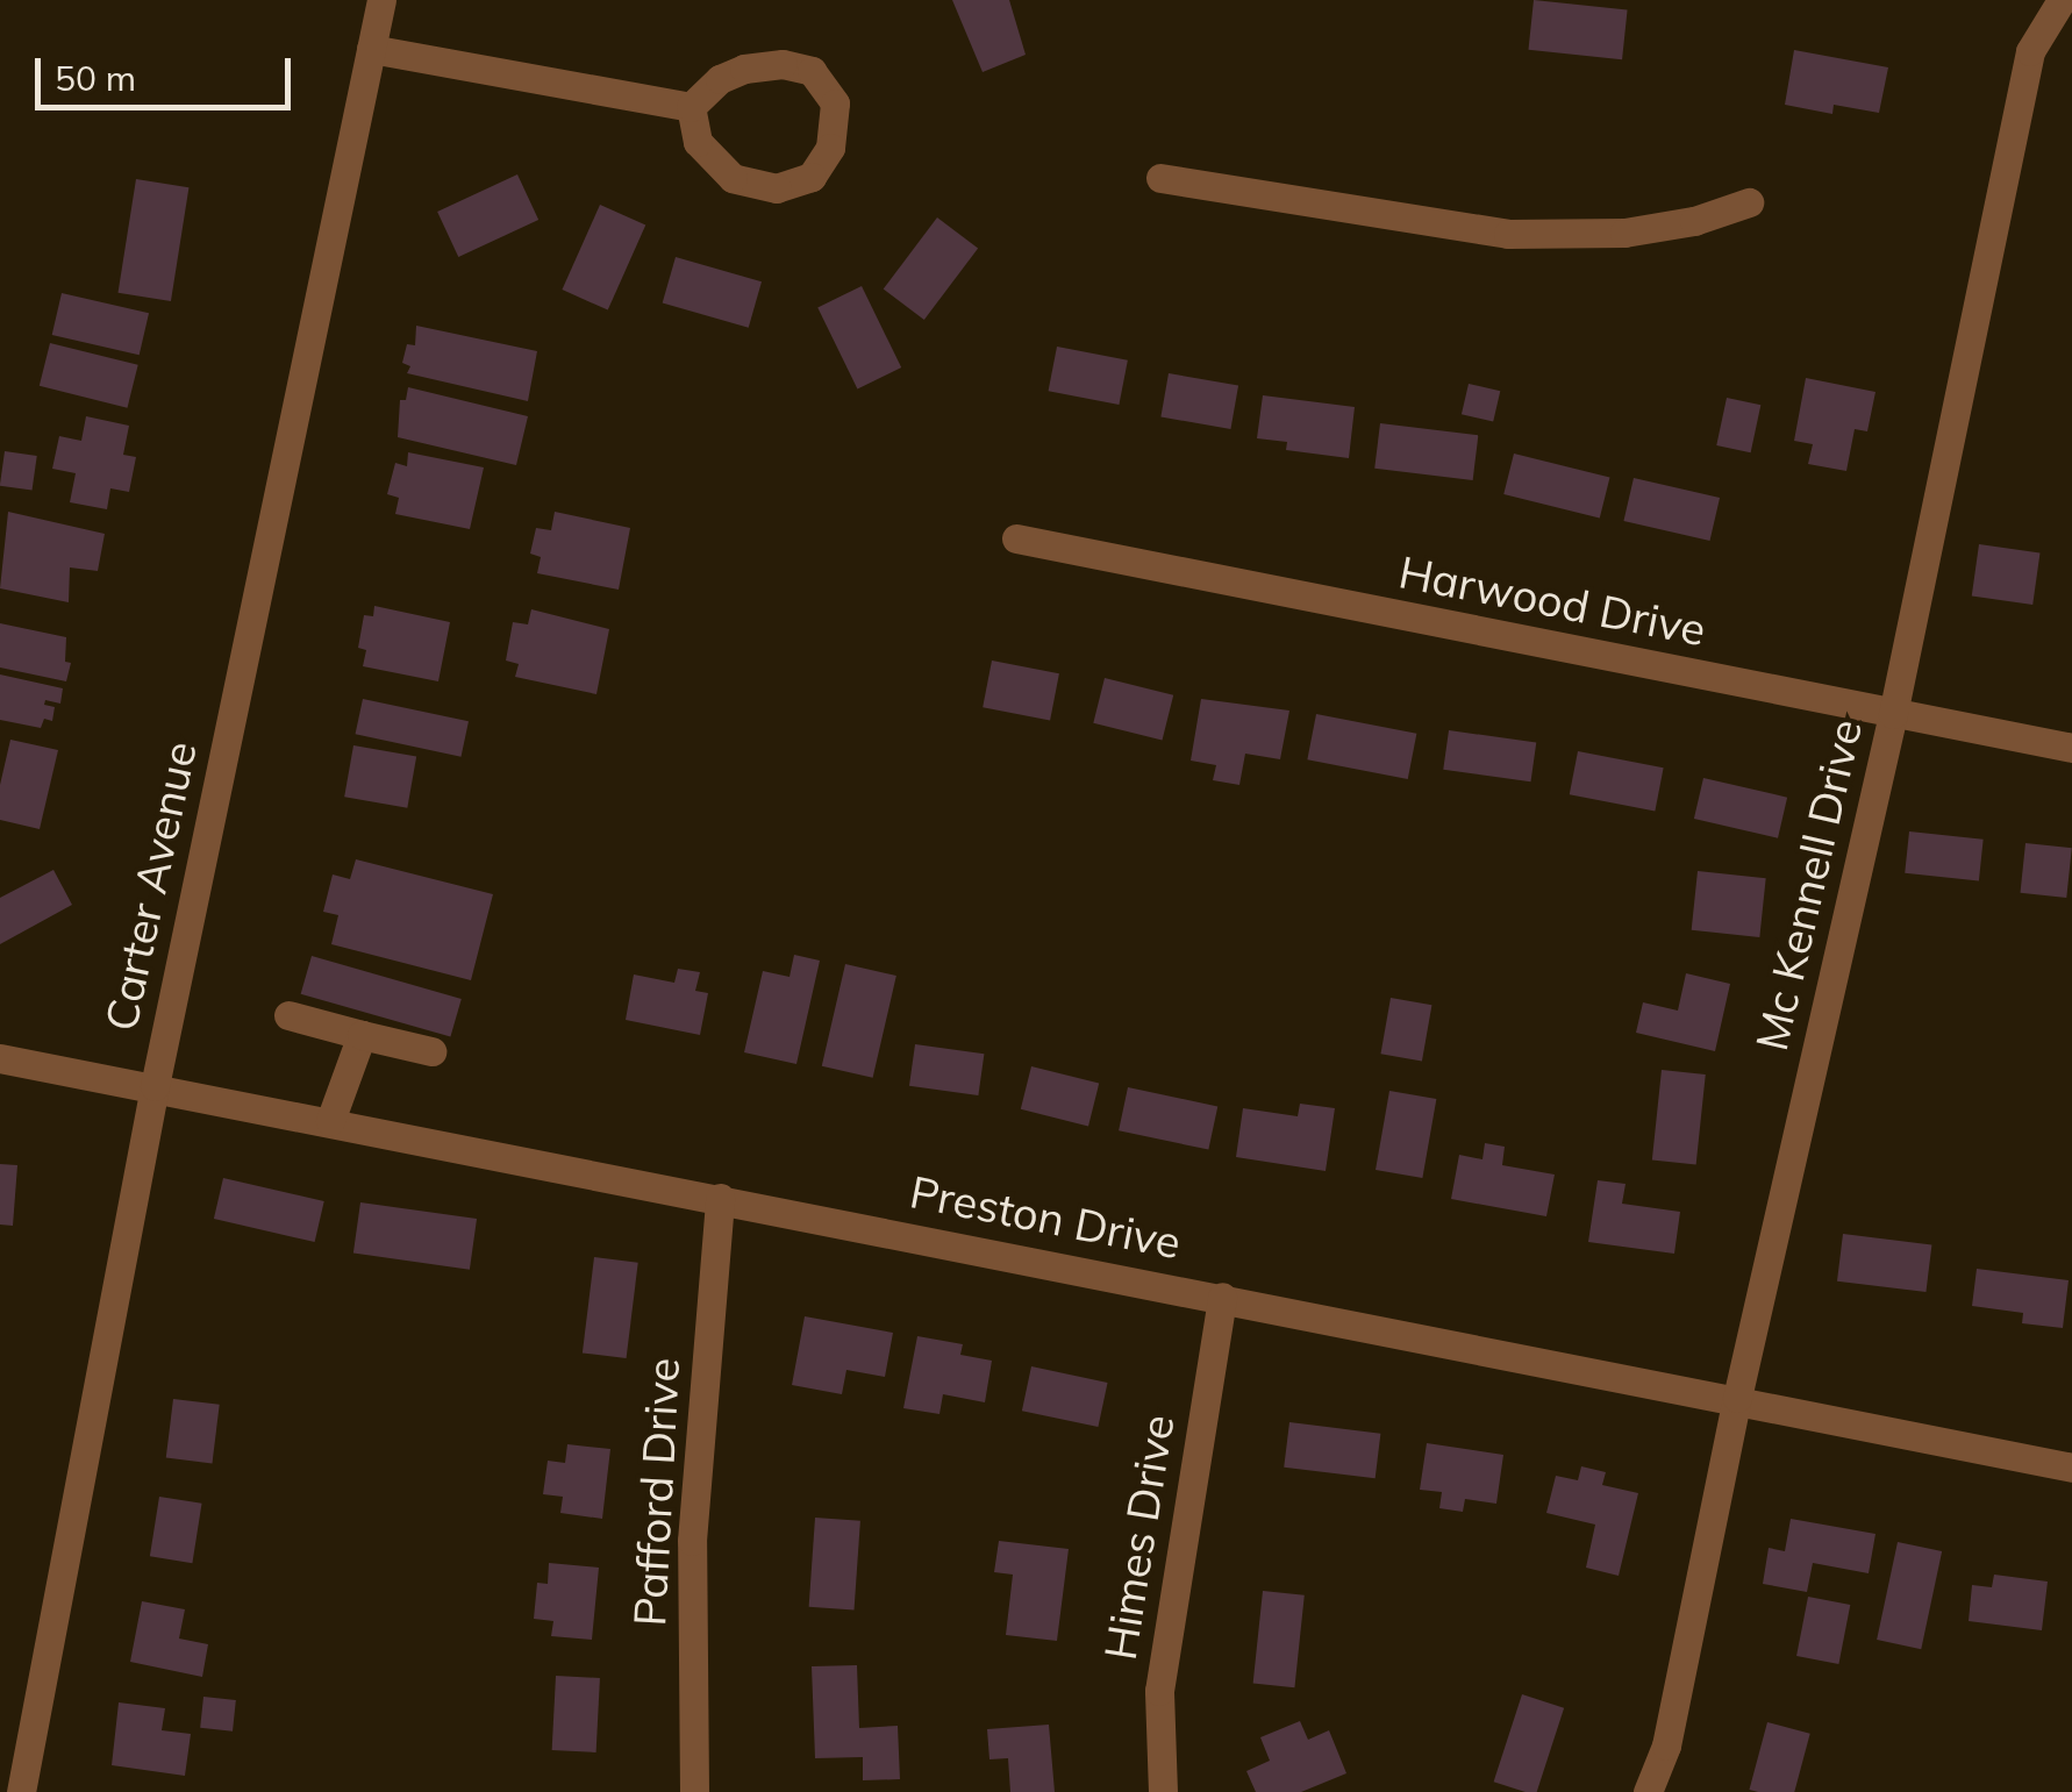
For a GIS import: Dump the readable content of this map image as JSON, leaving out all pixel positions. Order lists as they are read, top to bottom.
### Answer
{
  "streets": {
    "street": [
      "Harwood Drive",
      "Mc Kennell Drive",
      "Carter Avenue",
      "Preston Drive",
      "Pafford Drive",
      "Himes Drive"
    ]
  },
  "crossings": [
    ["Harwood Drive", "Mc Kennell Drive"],
    ["Mc Kennell Drive", "Preston Drive"],
    ["Carter Avenue", "Preston Drive"],
    ["Preston Drive", "Pafford Drive"],
    ["Preston Drive", "Himes Drive"]
  ],
  "scale_bar": "50 m"
}
